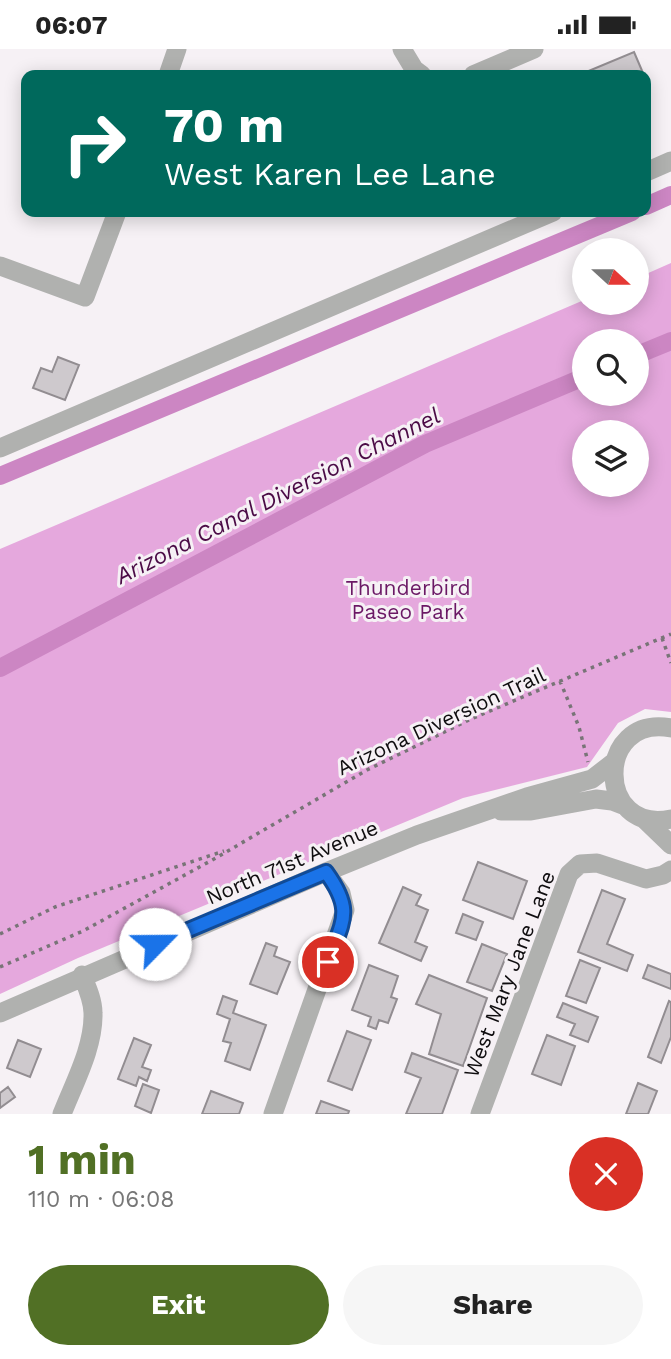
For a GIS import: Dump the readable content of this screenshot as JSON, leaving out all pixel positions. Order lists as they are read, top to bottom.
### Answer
{
  "streets": {
    "street": ["North 71st Avenue", "West Mary Jane Lane"],
    "path": ["Arizona Diversion Trail"]
  },
  "water": ["Arizona Canal Diversion Channel"],
  "parks": ["Thunderbird Paseo Park"],
  "north": "right",
  "page": {
    "status": "06:07",
    "turn": ["70 m", "West Karen Lee Lane"],
    "heading": ["1 min", "110 m · 06:08"],
    "buttons": ["Exit", "Share"]
  }
}
